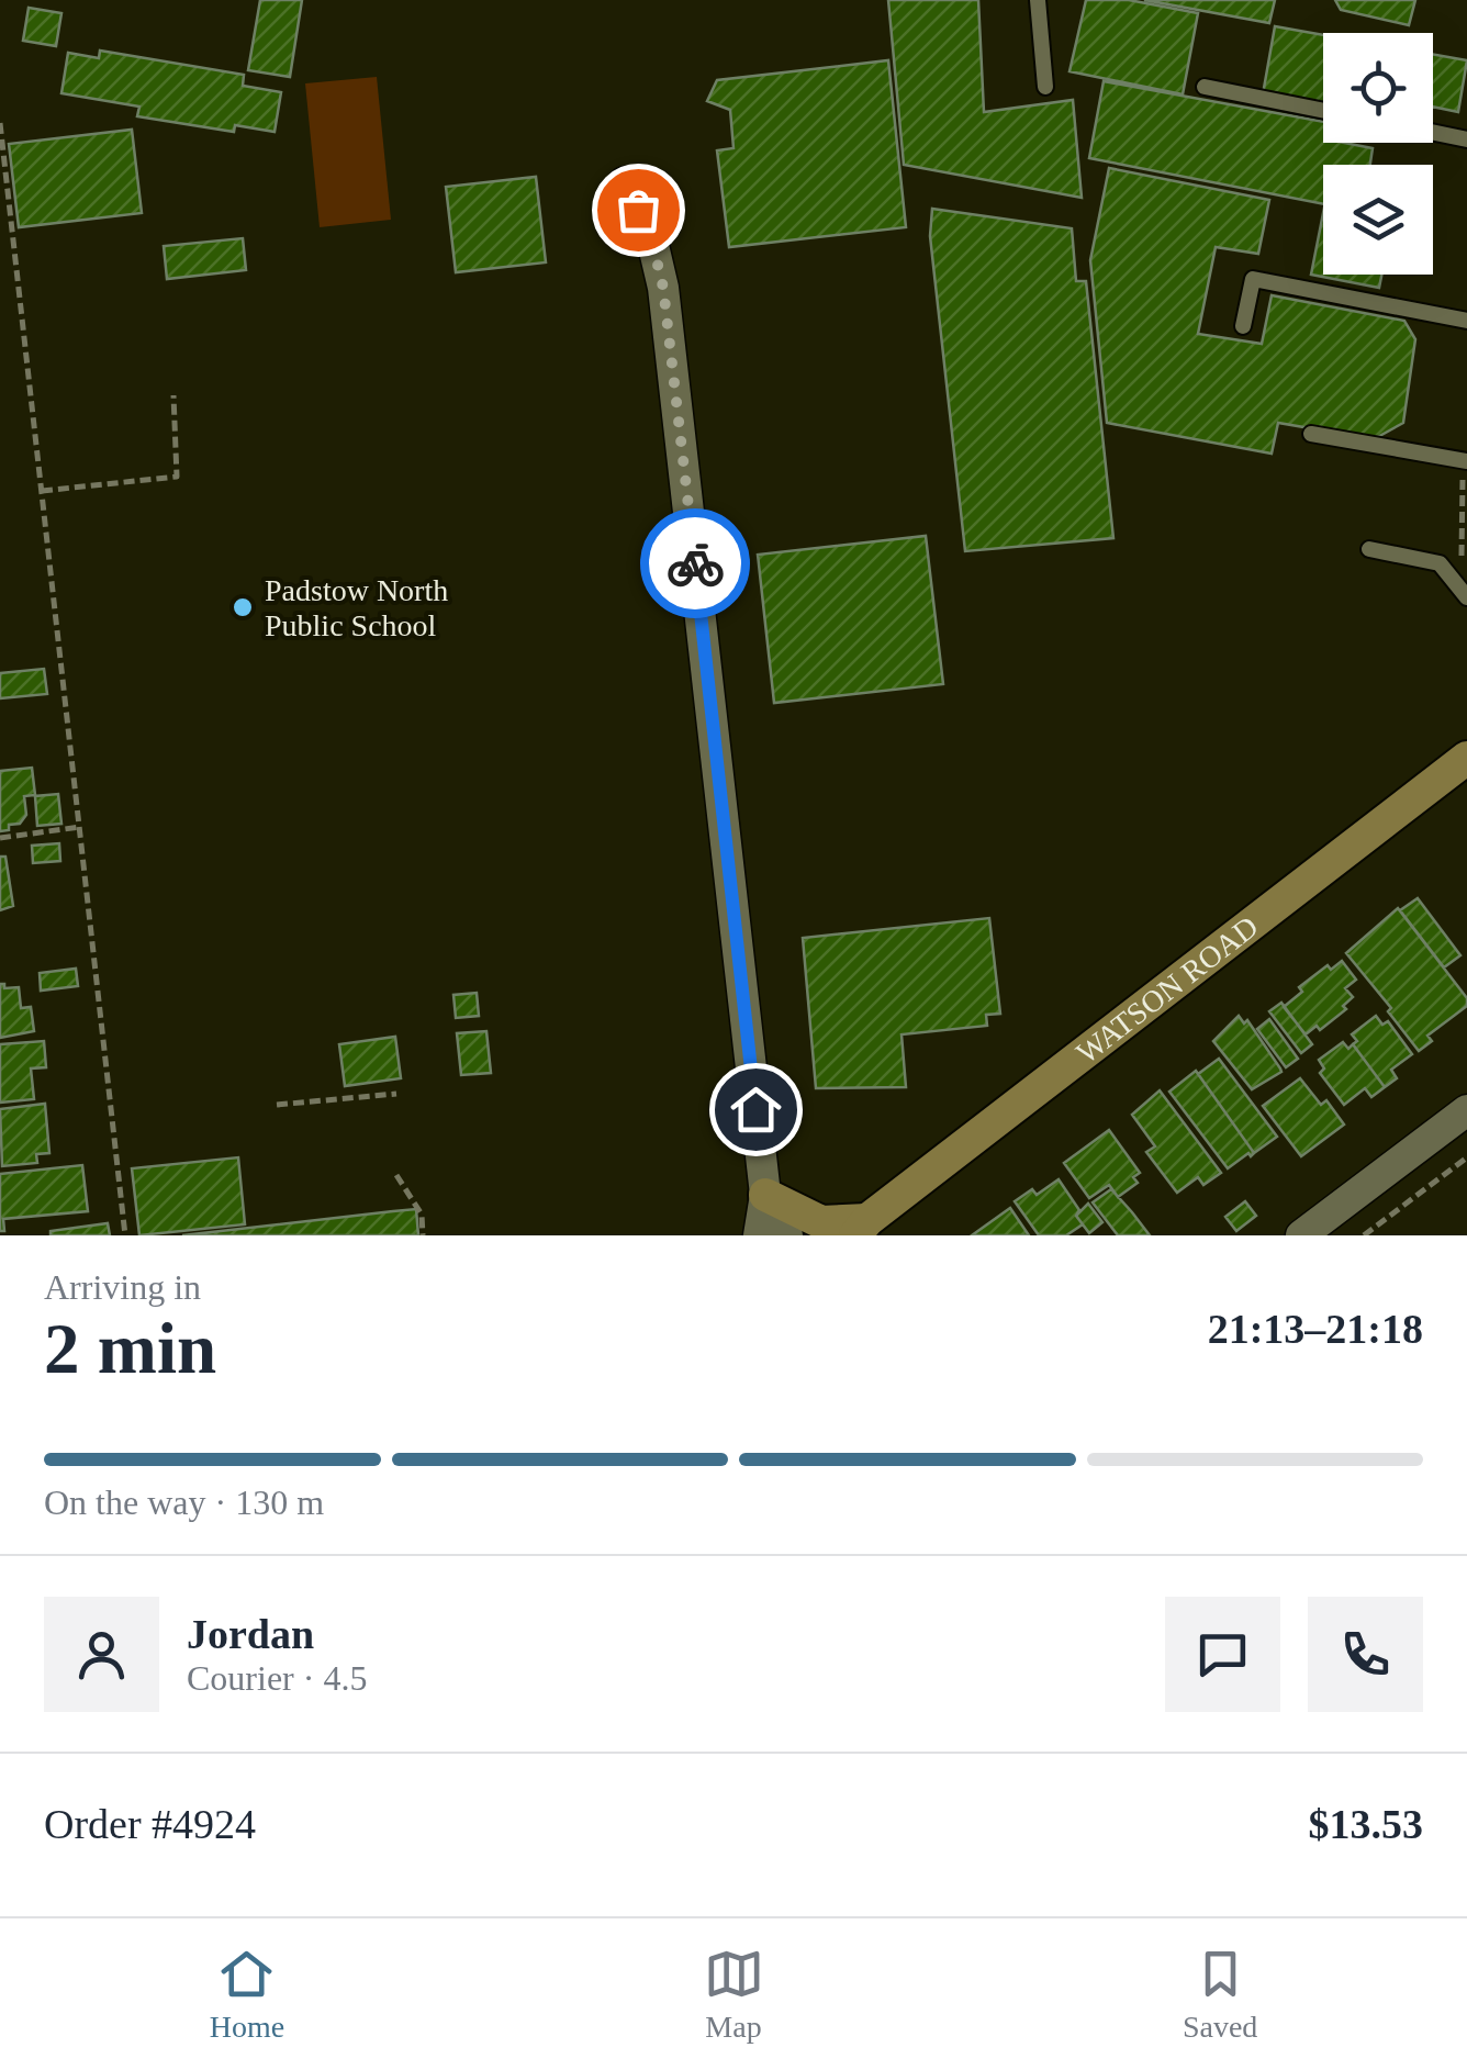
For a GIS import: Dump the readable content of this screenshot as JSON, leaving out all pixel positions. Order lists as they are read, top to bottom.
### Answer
{
  "streets": {
    "main road": ["WATSON ROAD"]
  },
  "places": ["Padstow North Public School"],
  "page": {
    "heading": ["2 min", "Arriving in", "21:13–21:18"],
    "panel": [
      "Jordan",
      "Courier · 4.5",
      "Order #4924",
      "$13.53"
    ],
    "bar": "On the way · 130 m",
    "tabs": ["Home", "Map", "Saved"]
  }
}
